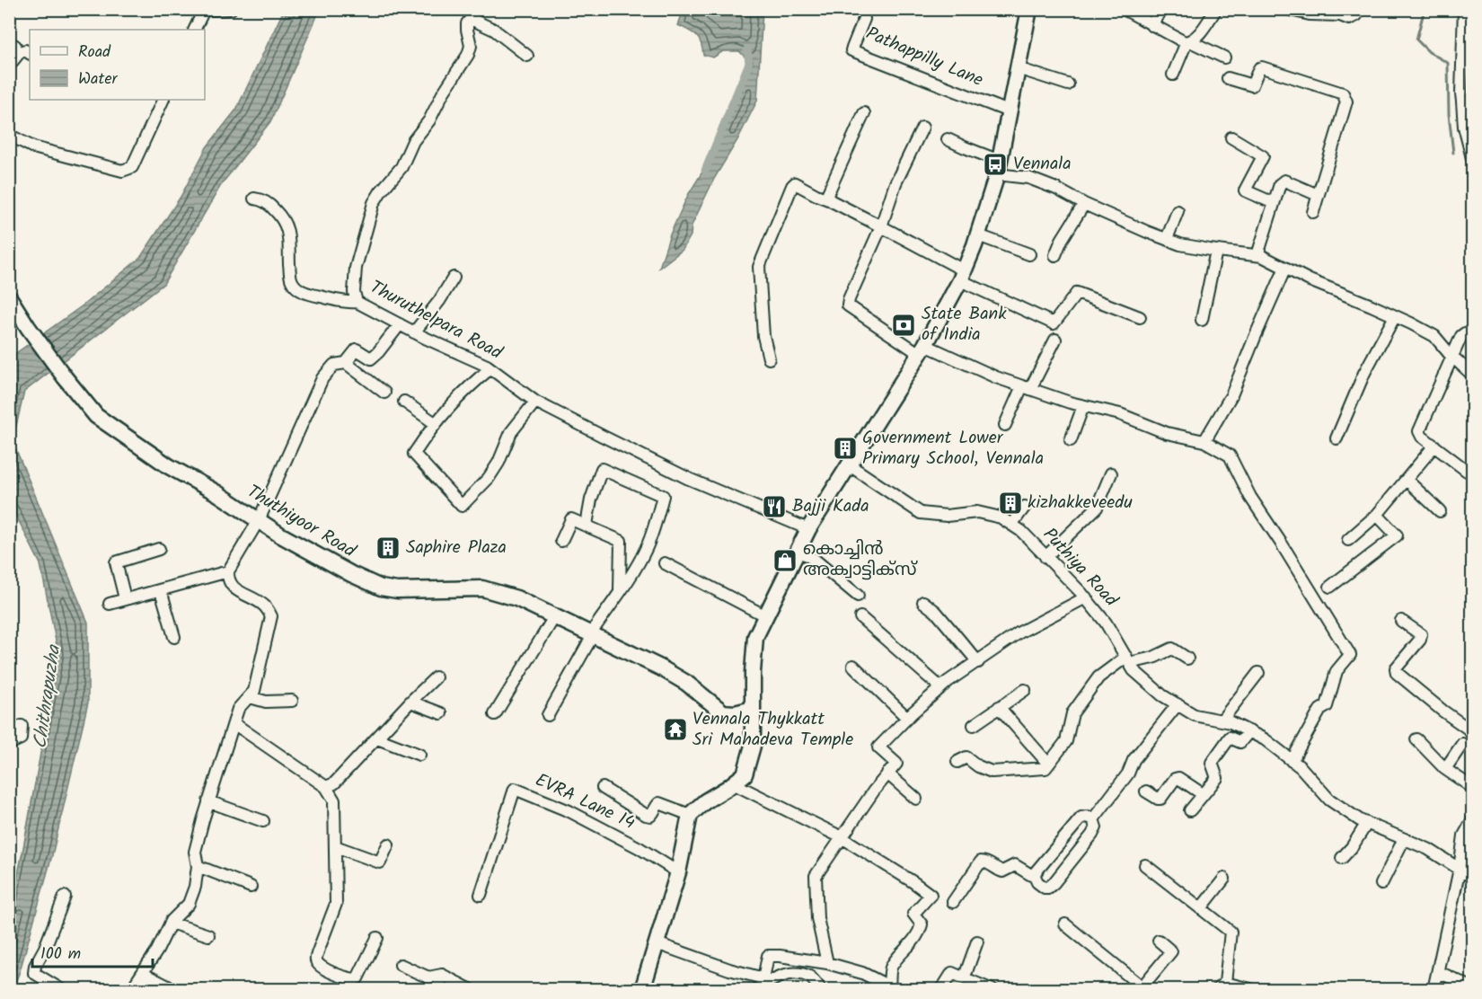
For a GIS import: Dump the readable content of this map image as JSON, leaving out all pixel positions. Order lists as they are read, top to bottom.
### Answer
{
  "streets": {
    "main road": ["Thuthiyoor Road"],
    "street": [
      "Pathappilly Lane",
      "Thuruthelpara Road",
      "Puthiya Road",
      "EVRA Lane 14"
    ]
  },
  "water": ["Chithrapuzha"],
  "places": {
    "bus stop": ["Vennala"],
    "bank": ["State Bank of India"],
    "building": ["Government Lower Primary School, Vennala", "kizhakkeveedu", "Saphire Plaza"],
    "restaurant": ["Bajji Kada"],
    "shop": ["കൊച്ചിൻ അക്വാട്ടിക്സ്"],
    "temple": ["Vennala Thykkatt Sri Mahadeva Temple"]
  },
  "legend": ["Road", "Water"],
  "scale_bar": "100 m"
}
